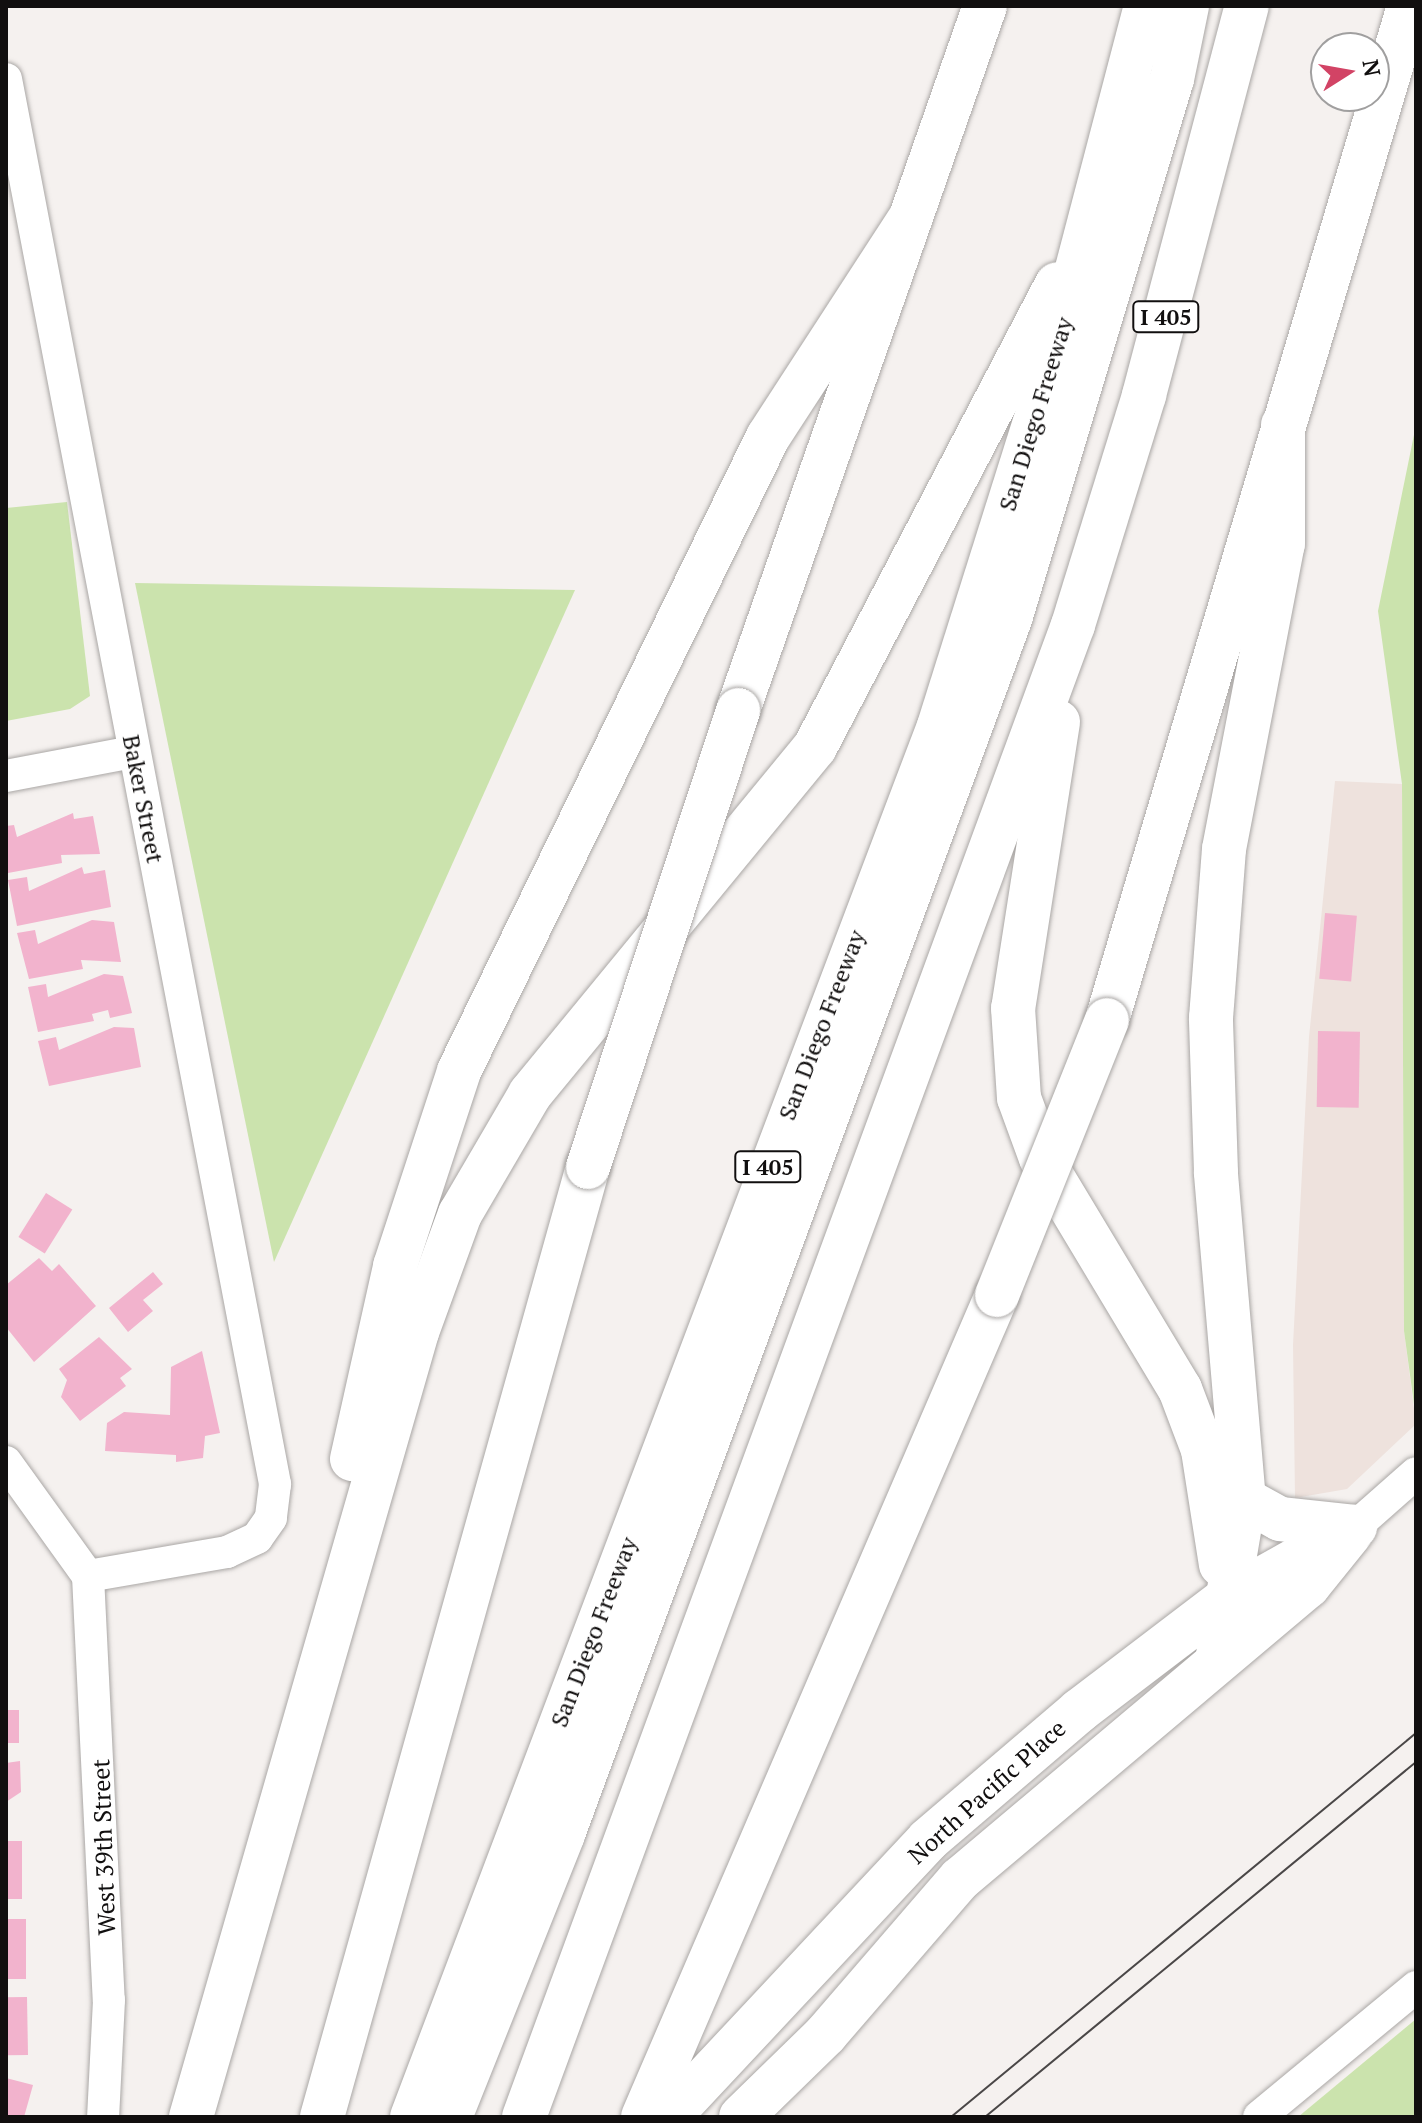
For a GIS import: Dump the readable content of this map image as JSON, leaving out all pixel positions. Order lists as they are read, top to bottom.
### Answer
{
  "streets": {
    "main road": ["I 405", "San Diego Freeway", "North Pacific Place"],
    "street": ["Baker Street", "West 39th Street"]
  },
  "crossings": [
    ["Baker Street", "West 39th Street"]
  ],
  "north": "right"
}
